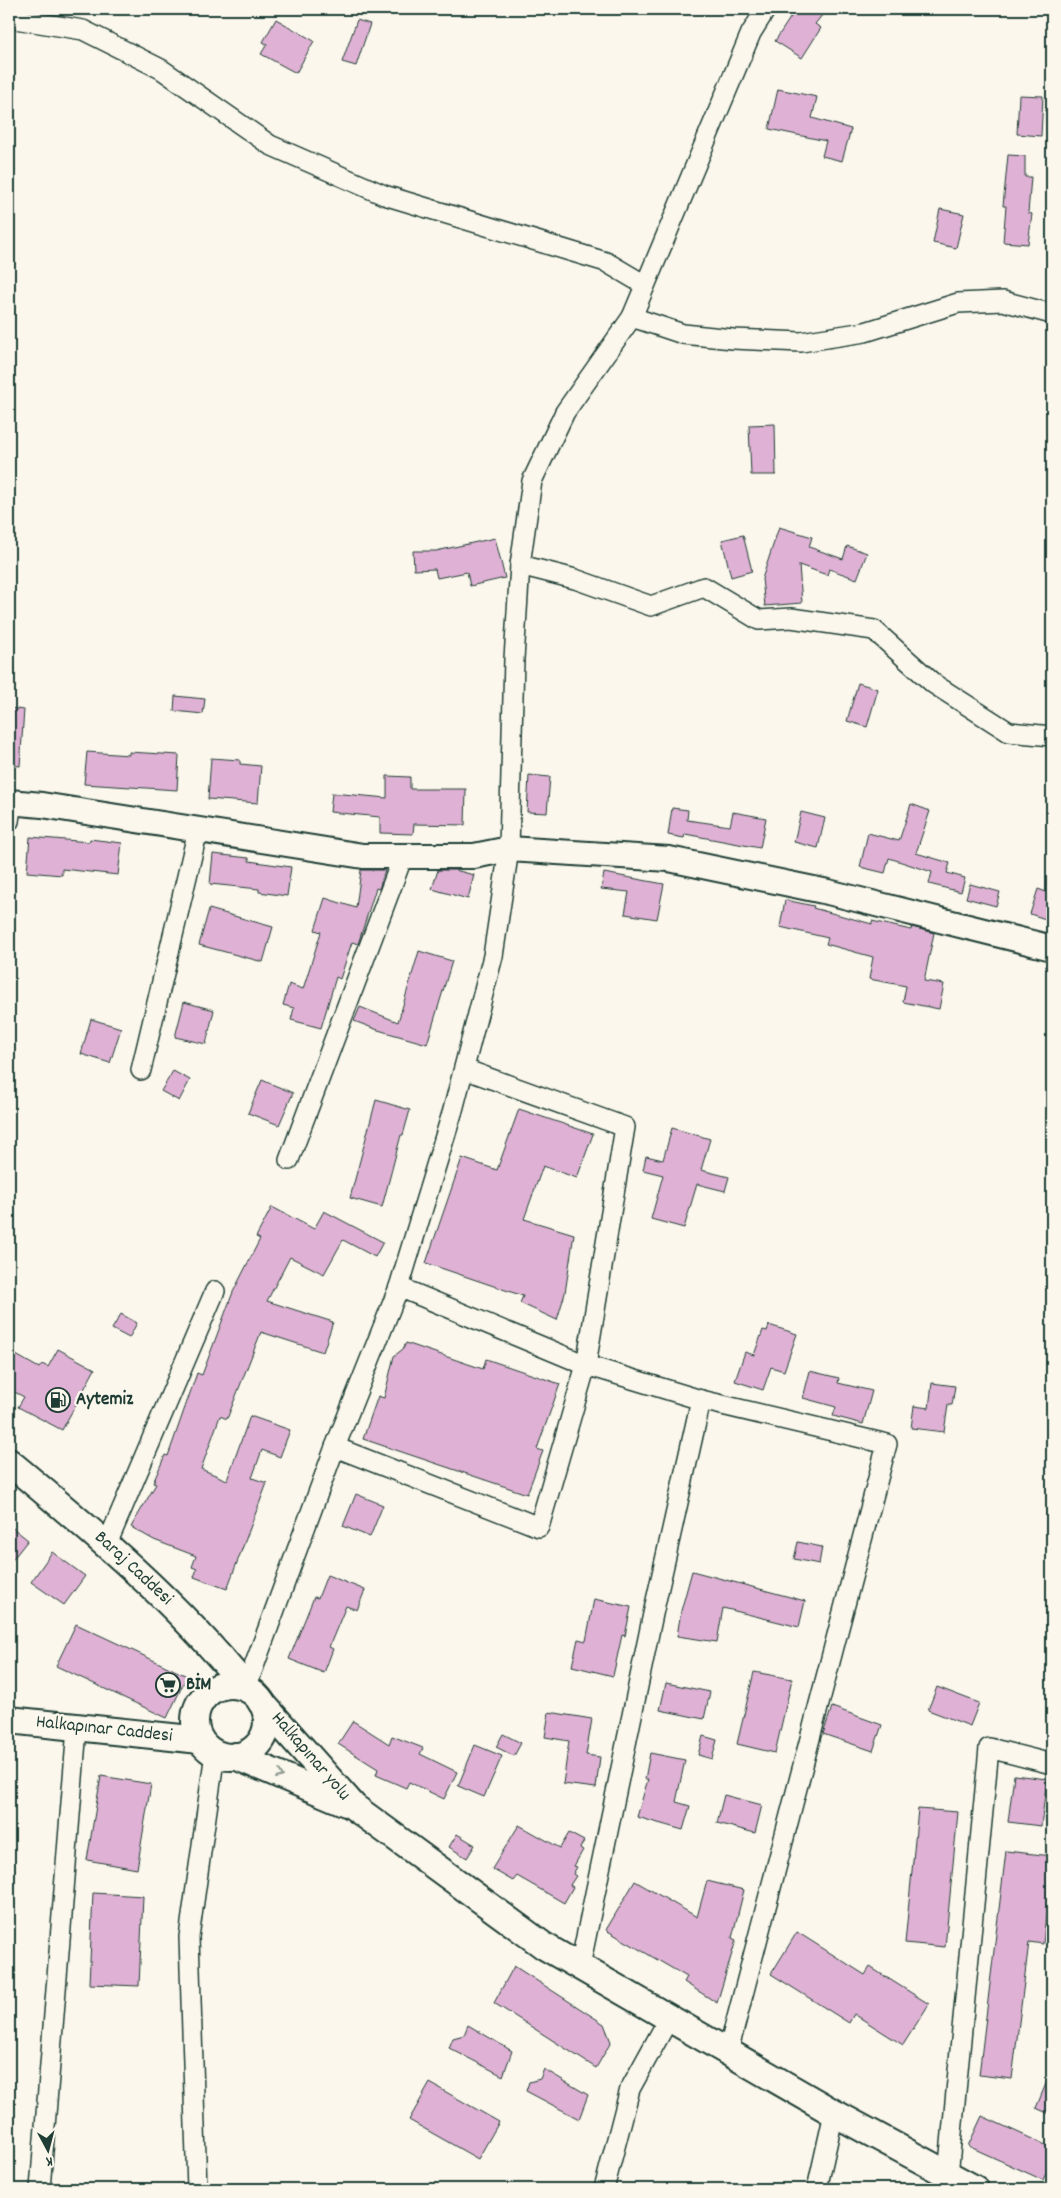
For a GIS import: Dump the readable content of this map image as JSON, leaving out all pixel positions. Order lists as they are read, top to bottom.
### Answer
{
  "streets": {
    "main road": ["Baraj Caddesi", "Halkapınar Caddesi", "Halkapınar yolu"]
  },
  "crossings": [
    ["Baraj Caddesi", "Halkapınar Caddesi"],
    ["Baraj Caddesi", "Halkapınar yolu"],
    ["Halkapınar Caddesi", "Halkapınar yolu"]
  ],
  "places": {
    "fuel station": ["Aytemiz"],
    "supermarket": ["BİM"]
  },
  "north": "bottom"
}
